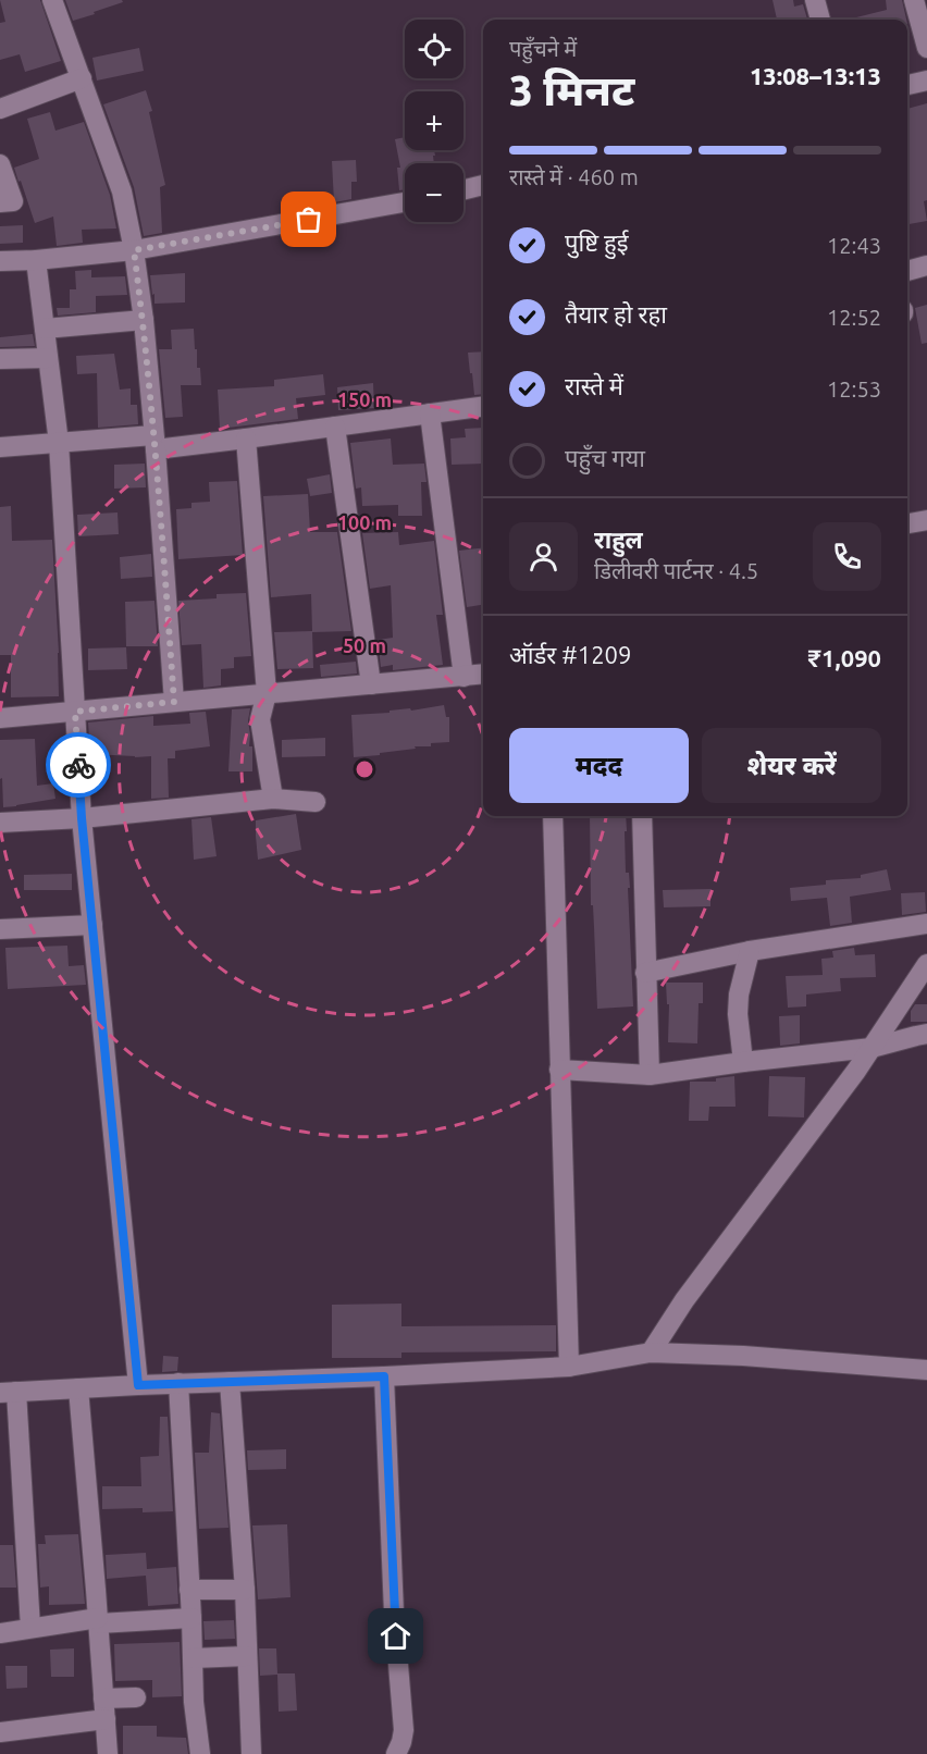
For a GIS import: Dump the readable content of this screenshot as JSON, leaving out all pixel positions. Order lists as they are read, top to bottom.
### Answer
{
  "page": {
    "map_buttons": ["+", "−"],
    "heading": ["3 मिनट", "पहुँचने में", "13:08–13:13"],
    "panel": [
      "राहुल",
      "डिलीवरी पार्टनर · 4.5",
      "ऑर्डर #1209",
      "₹1,090"
    ],
    "bar": "रास्ते में · 460 m",
    "list": [
      ["पुष्टि हुई", "12:43"],
      ["तैयार हो रहा", "12:52"],
      ["रास्ते में", "12:53"],
      "पहुँच गया"
    ],
    "buttons": ["मदद", "शेयर करें"]
  },
  "rings": ["150 m", "100 m", "50 m"]
}
